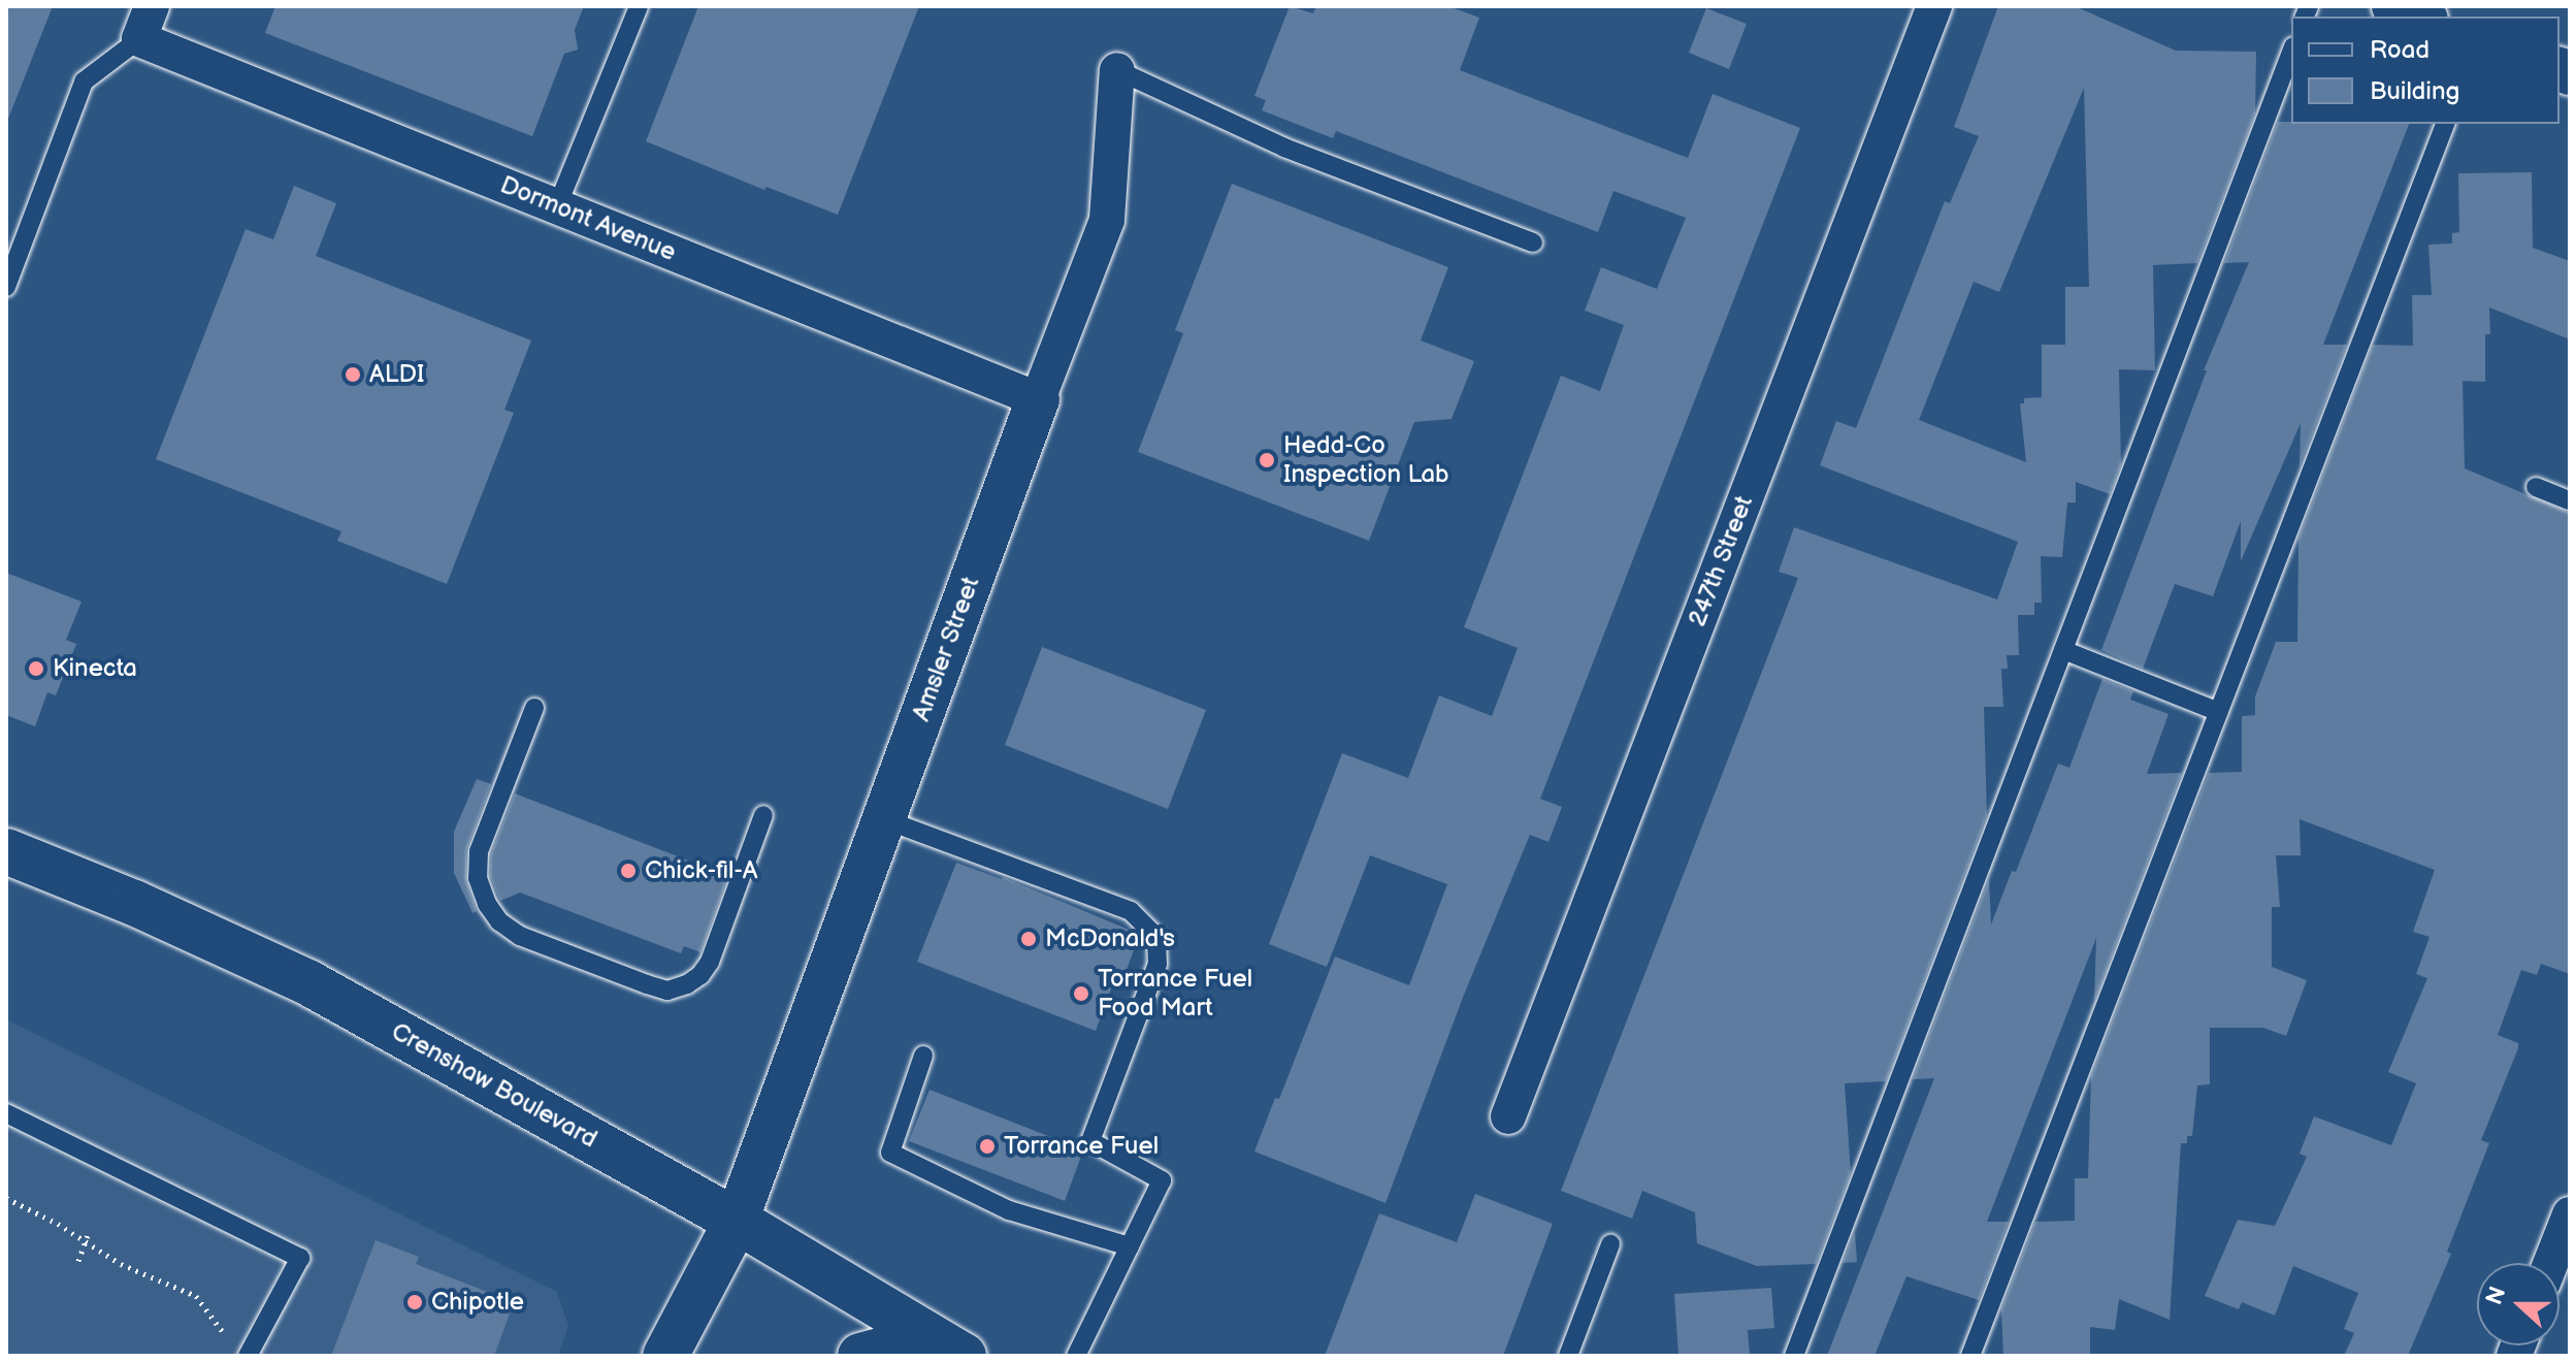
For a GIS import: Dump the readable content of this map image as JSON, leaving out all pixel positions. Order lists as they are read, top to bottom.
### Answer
{
  "streets": {
    "main road": ["Crenshaw Boulevard"],
    "street": ["Dormont Avenue", "247th Street", "Amsler Street"]
  },
  "crossings": [
    ["Dormont Avenue", "Amsler Street"],
    ["Amsler Street", "Crenshaw Boulevard"]
  ],
  "places": [
    "ALDI",
    "Hedd-Co Inspection Lab",
    "Kinecta",
    "Chick-fil-A",
    "McDonald's",
    "Torrance Fuel Food Mart",
    "Torrance Fuel",
    "Chipotle"
  ],
  "legend": ["Road", "Building"],
  "north": "left"
}
